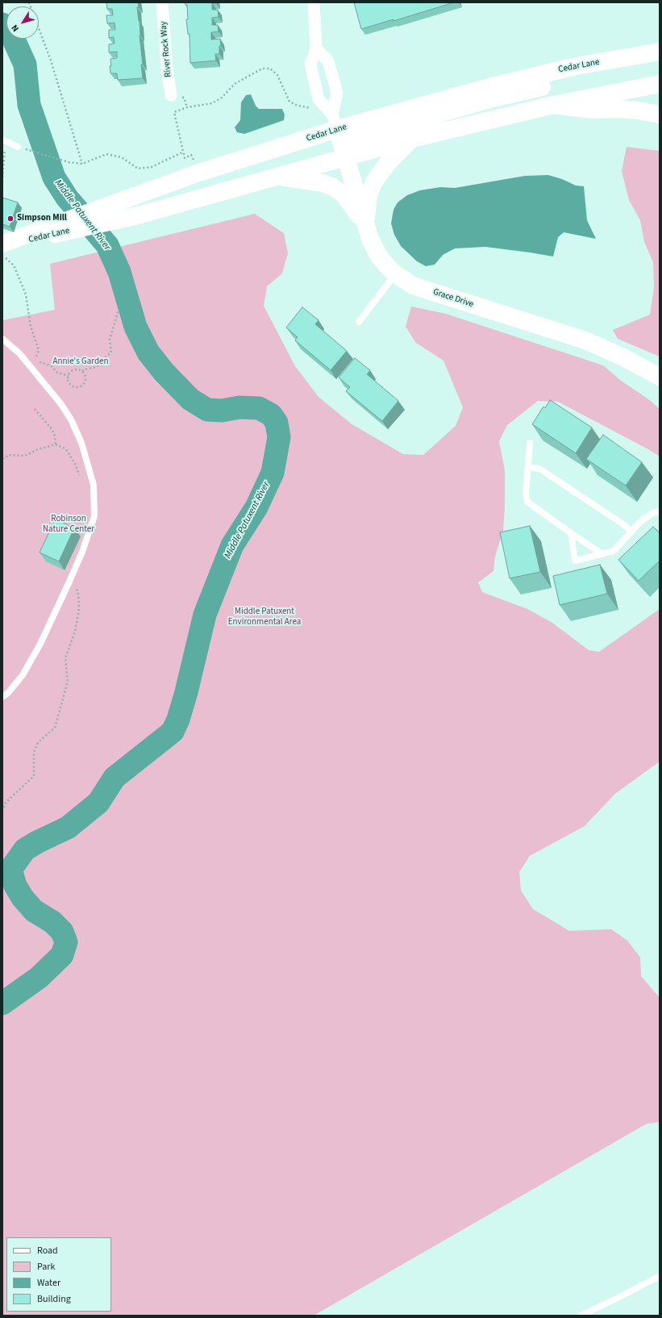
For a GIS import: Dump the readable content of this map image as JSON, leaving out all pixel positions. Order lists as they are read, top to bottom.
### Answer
{
  "streets": {
    "main road": ["Cedar Lane", "Grace Drive"],
    "street": ["River Rock Way"]
  },
  "crossings": [
    ["Cedar Lane", "Grace Drive"]
  ],
  "water": ["Middle Patuxent River"],
  "parks": ["Annie's Garden", "Robinson Nature Center", "Middle Patuxent Environmental Area"],
  "places": ["Simpson Mill"],
  "legend": [
    "Road",
    "Park",
    "Water",
    "Building"
  ],
  "north": "bottom left"
}
